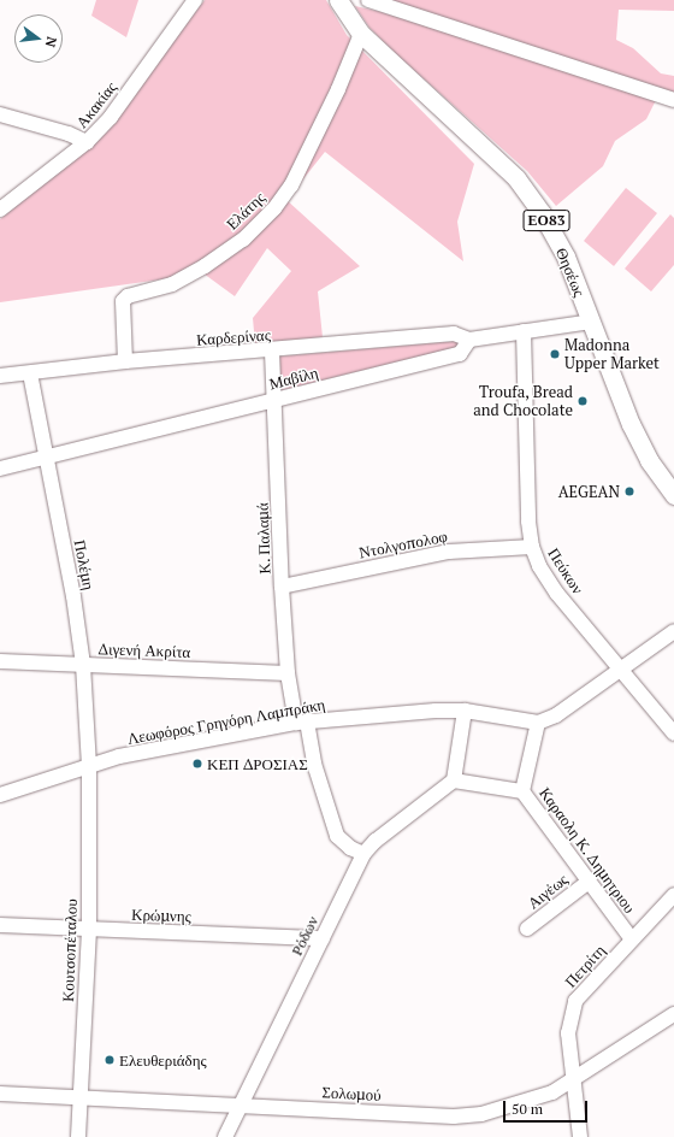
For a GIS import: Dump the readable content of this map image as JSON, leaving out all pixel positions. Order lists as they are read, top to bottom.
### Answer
{
  "streets": {
    "main road": ["ΕΟ83", "Θησέως"],
    "street": [
      "Ακακίας",
      "Ελάτης",
      "Καρδερίνας",
      "Μαβίλη",
      "Κ. Παλαμά",
      "Ντολγοπολοφ",
      "Πολέμη",
      "Πεύκων",
      "Διγενή Ακρίτα",
      "Λεωφόρος Γρηγόρη Λαμπράκη",
      "Καραολη Κ. Δημητριου",
      "Αιγέως",
      "Κρώμνης",
      "Ρόδων",
      "Κουτσοπέταλου",
      "Πετρίτη",
      "Σολωμού"
    ]
  },
  "crossings": [
    ["Ελάτης", "Θησέως"],
    ["Ελάτης", "Καρδερίνας"],
    ["Καρδερίνας", "Μαβίλη"],
    ["Καρδερίνας", "Κ. Παλαμά"],
    ["Καρδερίνας", "Πολέμη"],
    ["Μαβίλη", "Κ. Παλαμά"],
    ["Μαβίλη", "Πολέμη"],
    ["Κ. Παλαμά", "Ντολγοπολοφ"],
    ["Κ. Παλαμά", "Διγενή Ακρίτα"],
    ["Κ. Παλαμά", "Λεωφόρος Γρηγόρη Λαμπράκη"],
    ["Κ. Παλαμά", "Ρόδων"],
    ["Ντολγοπολοφ", "Πεύκων"],
    ["Πολέμη", "Διγενή Ακρίτα"],
    ["Πολέμη", "Λεωφόρος Γρηγόρη Λαμπράκη"],
    ["Πολέμη", "Κουτσοπέταλου"],
    ["Λεωφόρος Γρηγόρη Λαμπράκη", "Κουτσοπέταλου"],
    ["Καραολη Κ. Δημητριου", "Αιγέως"],
    ["Καραολη Κ. Δημητριου", "Ρόδων"],
    ["Καραολη Κ. Δημητριου", "Πετρίτη"],
    ["Κρώμνης", "Ρόδων"],
    ["Κρώμνης", "Κουτσοπέταλου"],
    ["Ρόδων", "Σολωμού"],
    ["Κουτσοπέταλου", "Σολωμού"],
    ["Πετρίτη", "Σολωμού"]
  ],
  "places": [
    "Madonna Upper Market",
    "Troufa, Bread and Chocolate",
    "AEGEAN",
    "ΚΕΠ ΔΡΟΣΙΑΣ",
    "Ελευθεριάδης"
  ],
  "scale_bar": "50 m",
  "north": "right"
}
